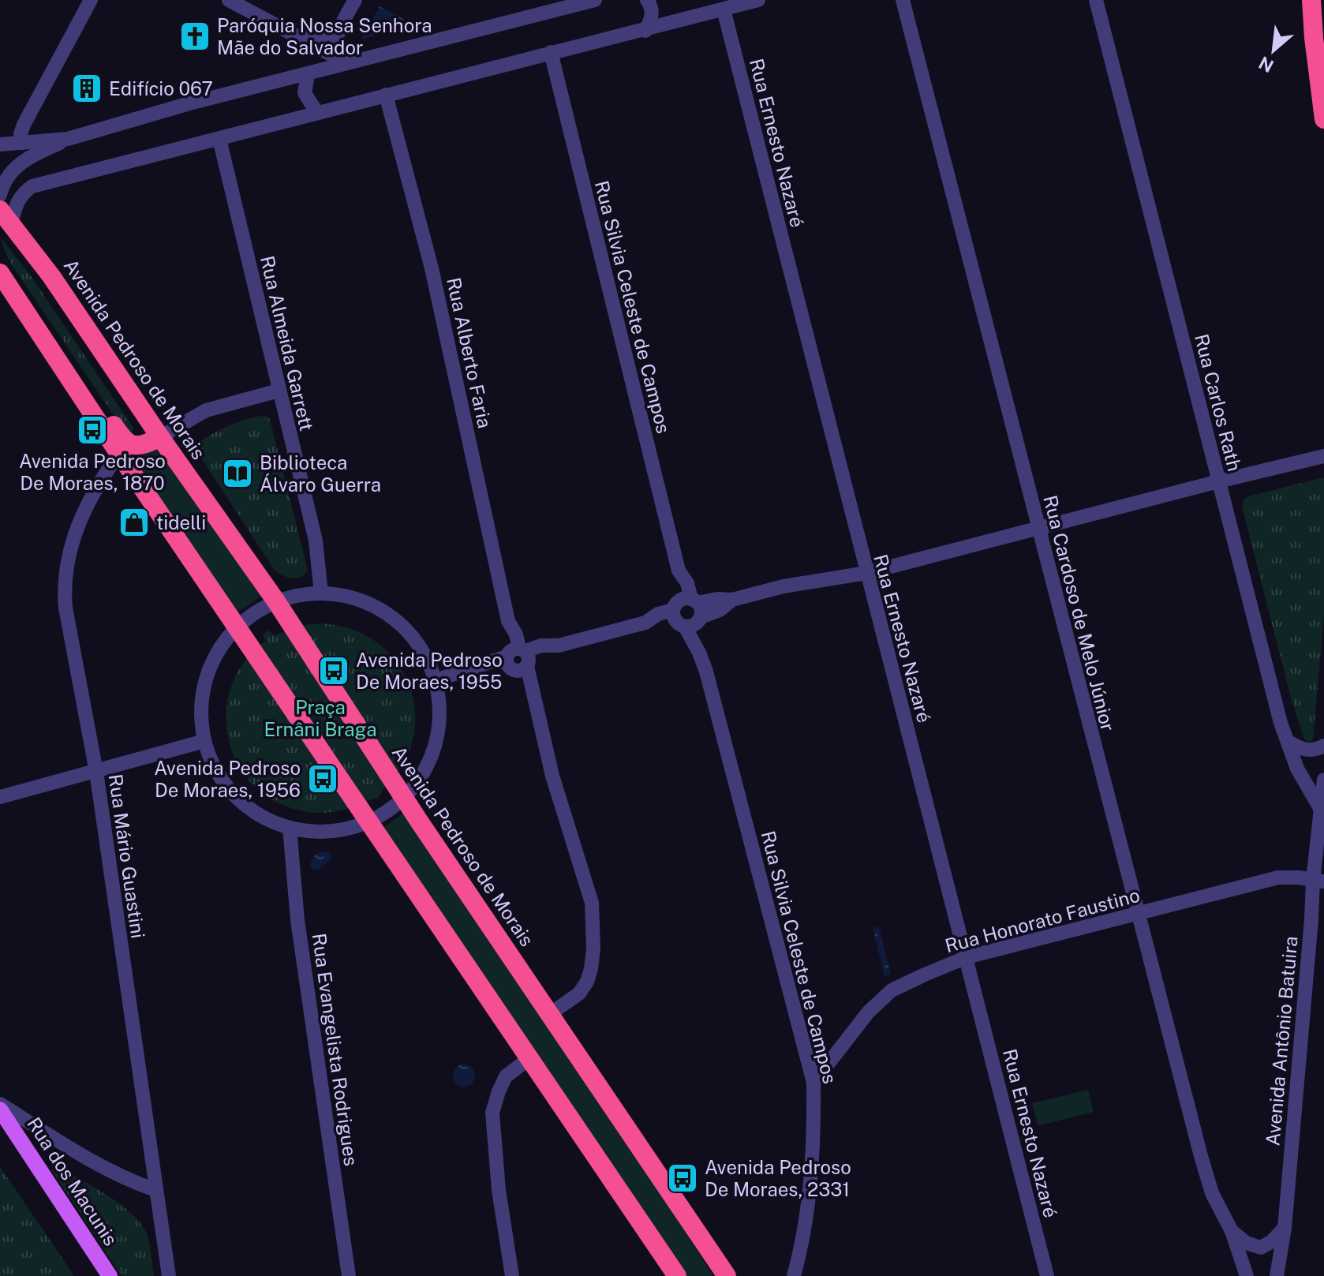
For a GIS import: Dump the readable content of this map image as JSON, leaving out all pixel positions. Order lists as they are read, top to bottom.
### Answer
{
  "streets": {
    "highway": ["Avenida Pedroso de Morais"],
    "main road": ["Rua dos Macunis"],
    "street": [
      "Rua Ernesto Nazaré",
      "Rua Silvia Celeste de Campos",
      "Rua Almeida Garrett",
      "Rua Alberto Faria",
      "Rua Carlos Rath",
      "Rua Cardoso de Melo Júnior",
      "Rua Mário Guastini",
      "Rua Honorato Faustino",
      "Avenida Antônio Batuira",
      "Rua Evangelista Rodrigues"
    ]
  },
  "crossings": [
    ["Rua Ernesto Nazaré", "Rua Honorato Faustino"],
    ["Rua Silvia Celeste de Campos", "Rua Honorato Faustino"],
    ["Rua Alberto Faria", "Avenida Pedroso de Morais"],
    ["Rua Carlos Rath", "Avenida Antônio Batuira"],
    ["Rua Cardoso de Melo Júnior", "Rua Honorato Faustino"],
    ["Rua Mário Guastini", "Rua dos Macunis"],
    ["Rua Honorato Faustino", "Avenida Antônio Batuira"]
  ],
  "parks": ["Praça Ernâni Braga"],
  "places": {
    "church": ["Paróquia Nossa Senhora Mãe do Salvador"],
    "building": ["Edifício 067"],
    "bus stop": [
      "Avenida Pedroso De Moraes, 1870",
      "Avenida Pedroso De Moraes, 1955",
      "Avenida Pedroso De Moraes, 1956",
      "Avenida Pedroso De Moraes, 2331"
    ],
    "library": ["Biblioteca Álvaro Guerra"],
    "shop": ["tidelli"]
  },
  "north": "bottom left"
}
